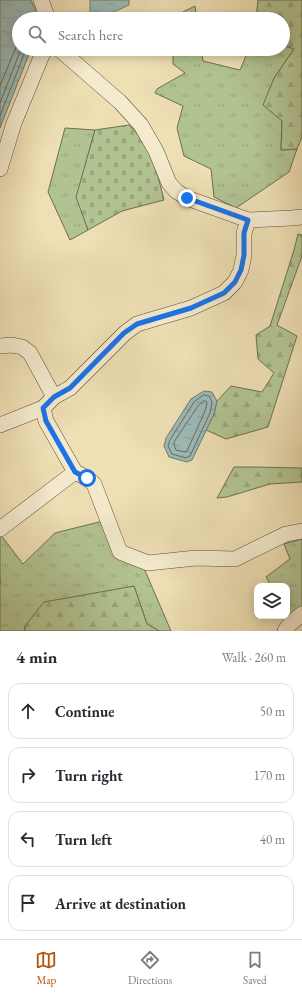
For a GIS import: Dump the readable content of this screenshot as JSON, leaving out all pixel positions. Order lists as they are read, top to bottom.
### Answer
{
  "page": {
    "search": "Search here",
    "heading": ["4 min", "Walk · 260 m"],
    "list": [
      ["Continue", "50 m"],
      ["Turn right", "170 m"],
      ["Turn left", "40 m"],
      "Arrive at destination"
    ],
    "nav": ["Map", "Directions", "Saved"]
  }
}
